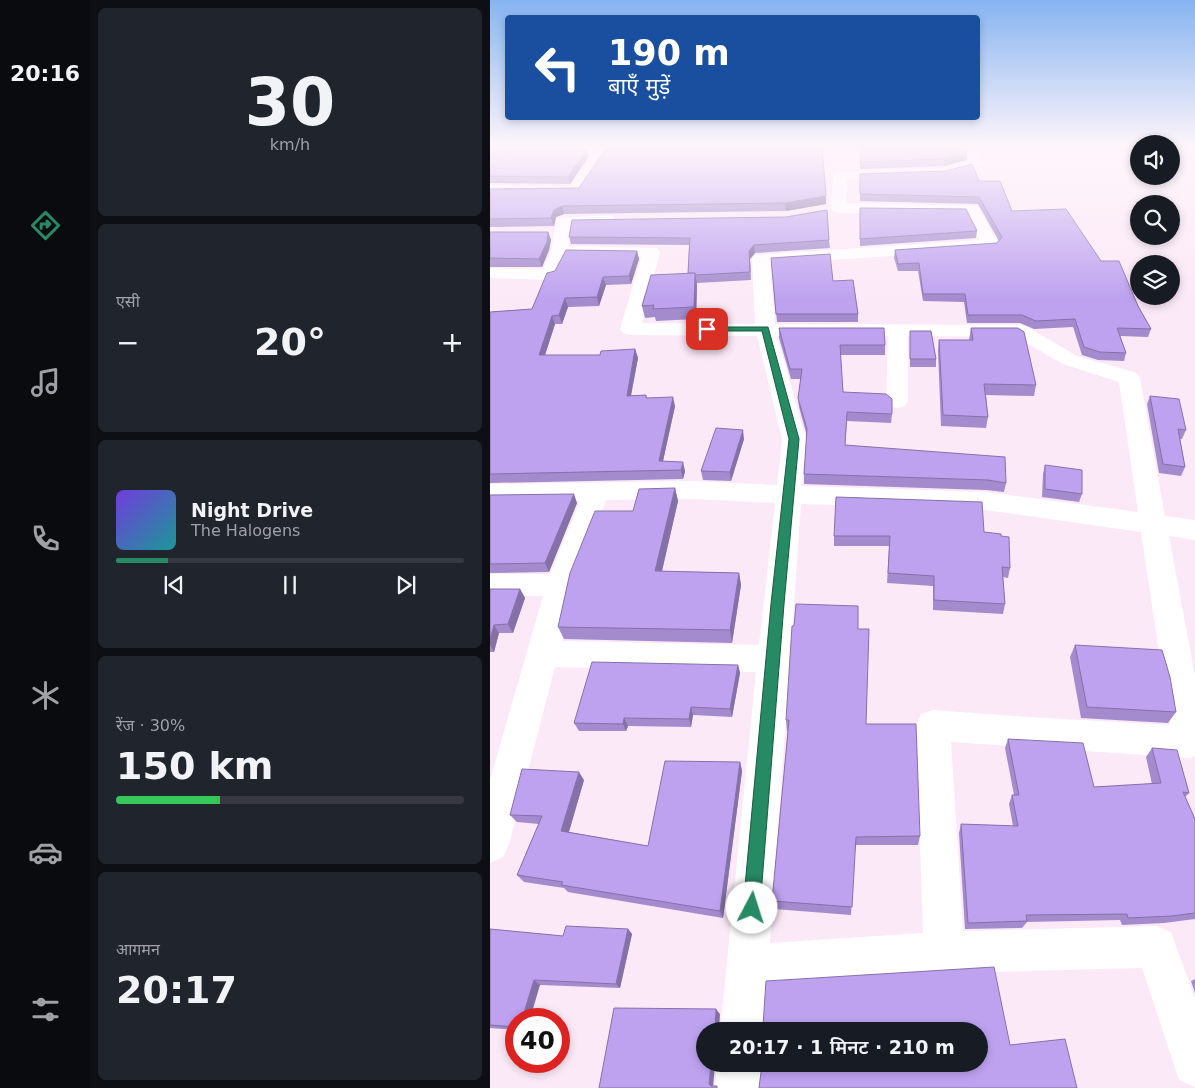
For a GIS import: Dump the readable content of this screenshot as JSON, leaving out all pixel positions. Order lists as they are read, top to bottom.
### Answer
{
  "page": {
    "tabs": "20:16",
    "tile": [
      ["30", "km/h"],
      "एसी",
      ["रेंज · 30%", "150 km"],
      ["आगमन", "20:17"]
    ],
    "turn": ["190 m", "बाएँ मुड़ें"],
    "heat": ["−", "20°", "+"],
    "song": ["Night Drive", "The Halogens"],
    "limit": "40",
    "trip": "20:17 · 1 मिनट · 210 m"
  }
}
